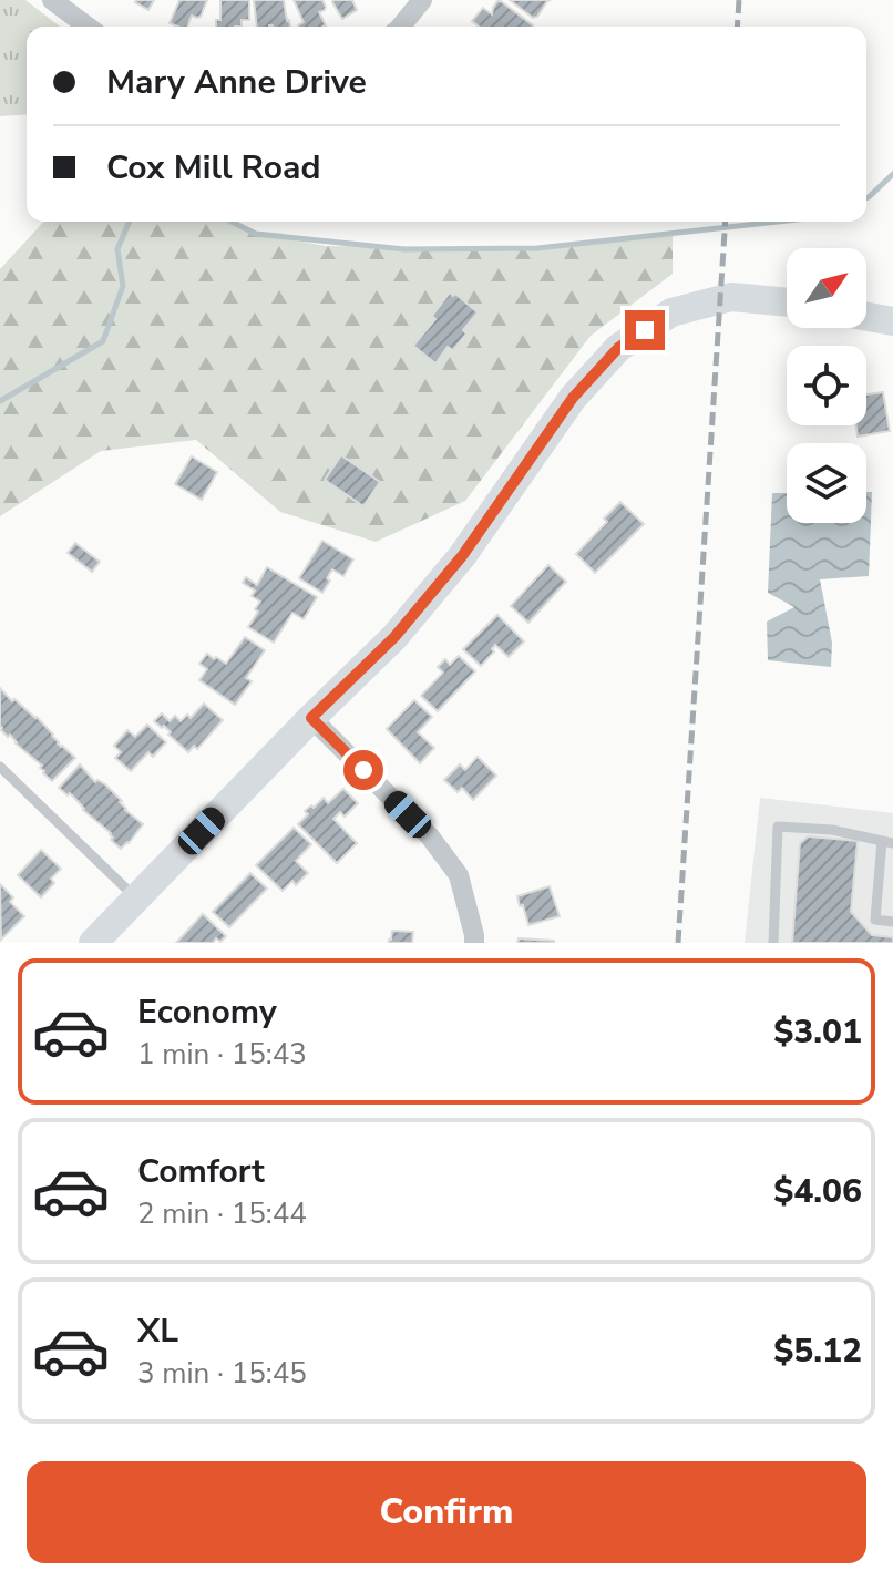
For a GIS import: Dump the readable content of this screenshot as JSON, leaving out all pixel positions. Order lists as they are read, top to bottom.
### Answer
{
  "north": "top right",
  "page": {
    "banner": ["Mary Anne Drive", "Cox Mill Road"],
    "list": [
      {
        "name": "Economy",
        "note": "1 min · 15:43",
        "value": "$3.01"
      },
      {
        "name": "Comfort",
        "note": "2 min · 15:44",
        "value": "$4.06"
      },
      {
        "name": "XL",
        "note": "3 min · 15:45",
        "value": "$5.12"
      }
    ],
    "buttons": "Confirm"
  }
}
